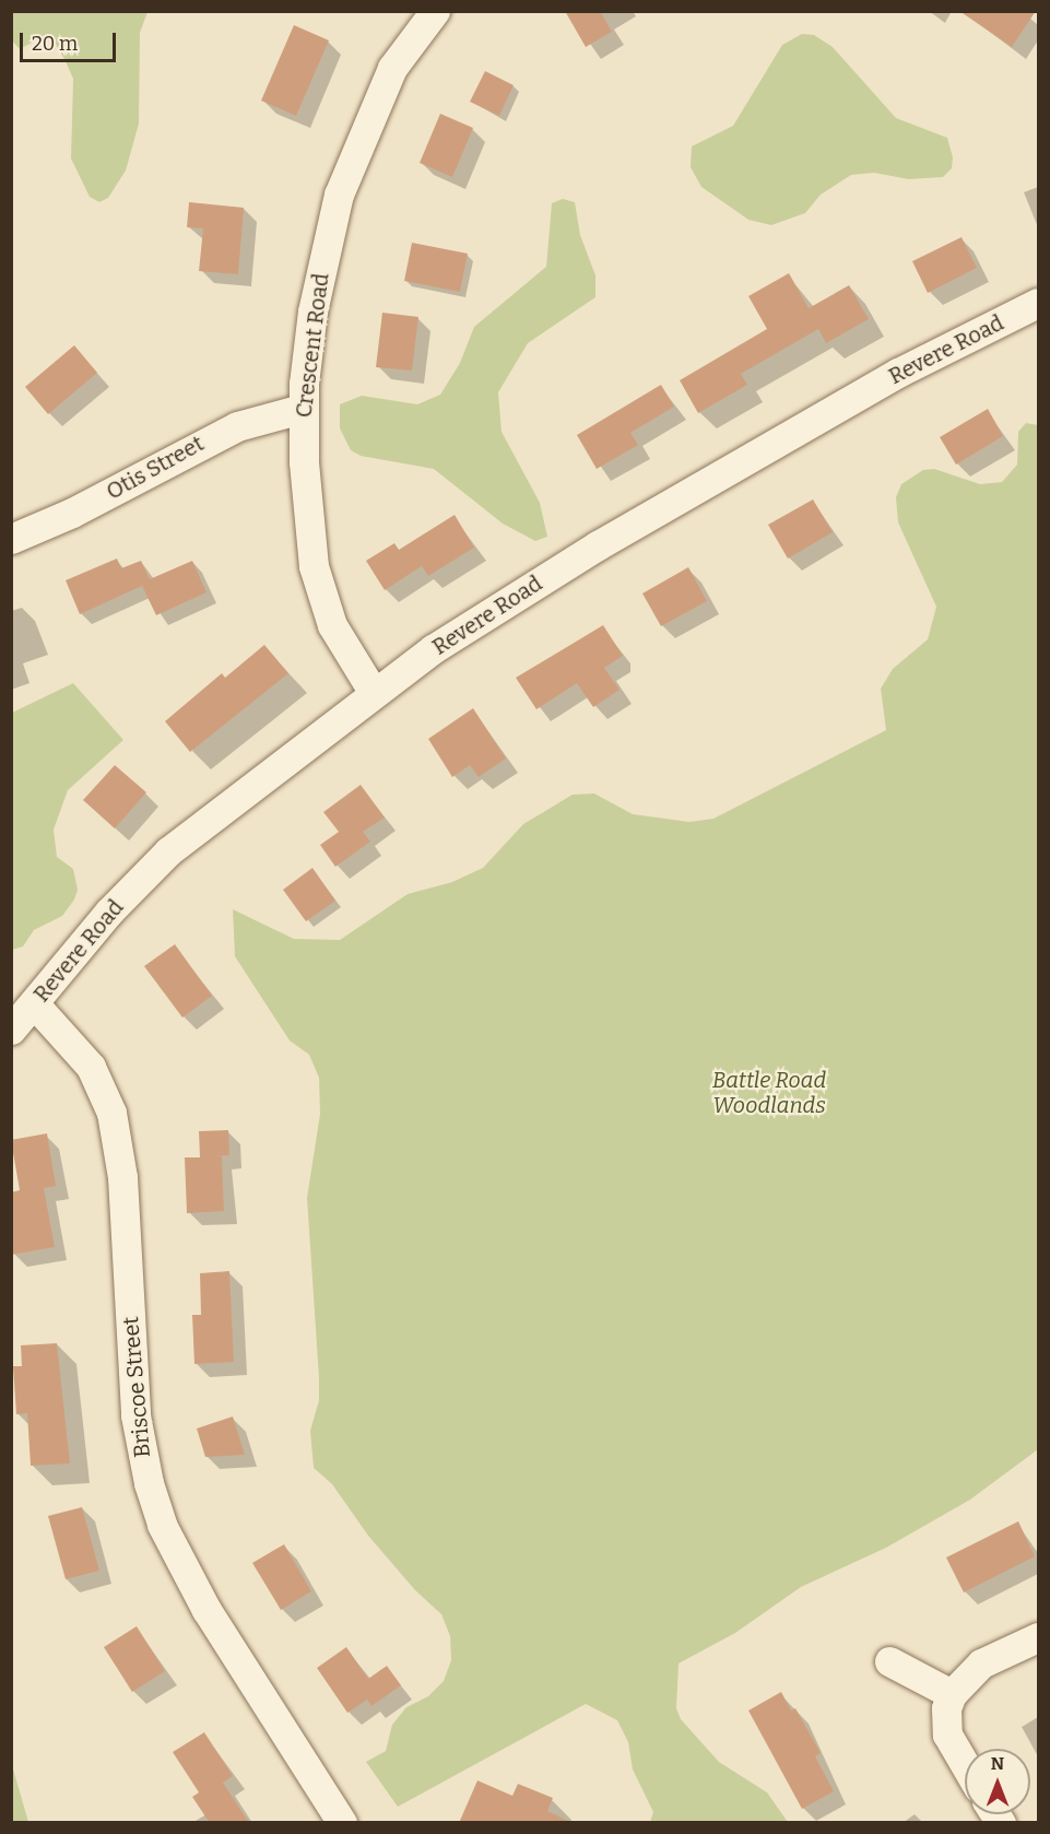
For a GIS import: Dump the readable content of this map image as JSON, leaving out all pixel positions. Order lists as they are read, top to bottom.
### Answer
{
  "streets": {
    "street": [
      "Crescent Road",
      "Revere Road",
      "Otis Street",
      "Briscoe Street"
    ]
  },
  "crossings": [
    ["Crescent Road", "Revere Road"],
    ["Crescent Road", "Otis Street"],
    ["Revere Road", "Briscoe Street"]
  ],
  "parks": ["Battle Road Woodlands"],
  "scale_bar": "20 m",
  "north": "top"
}
